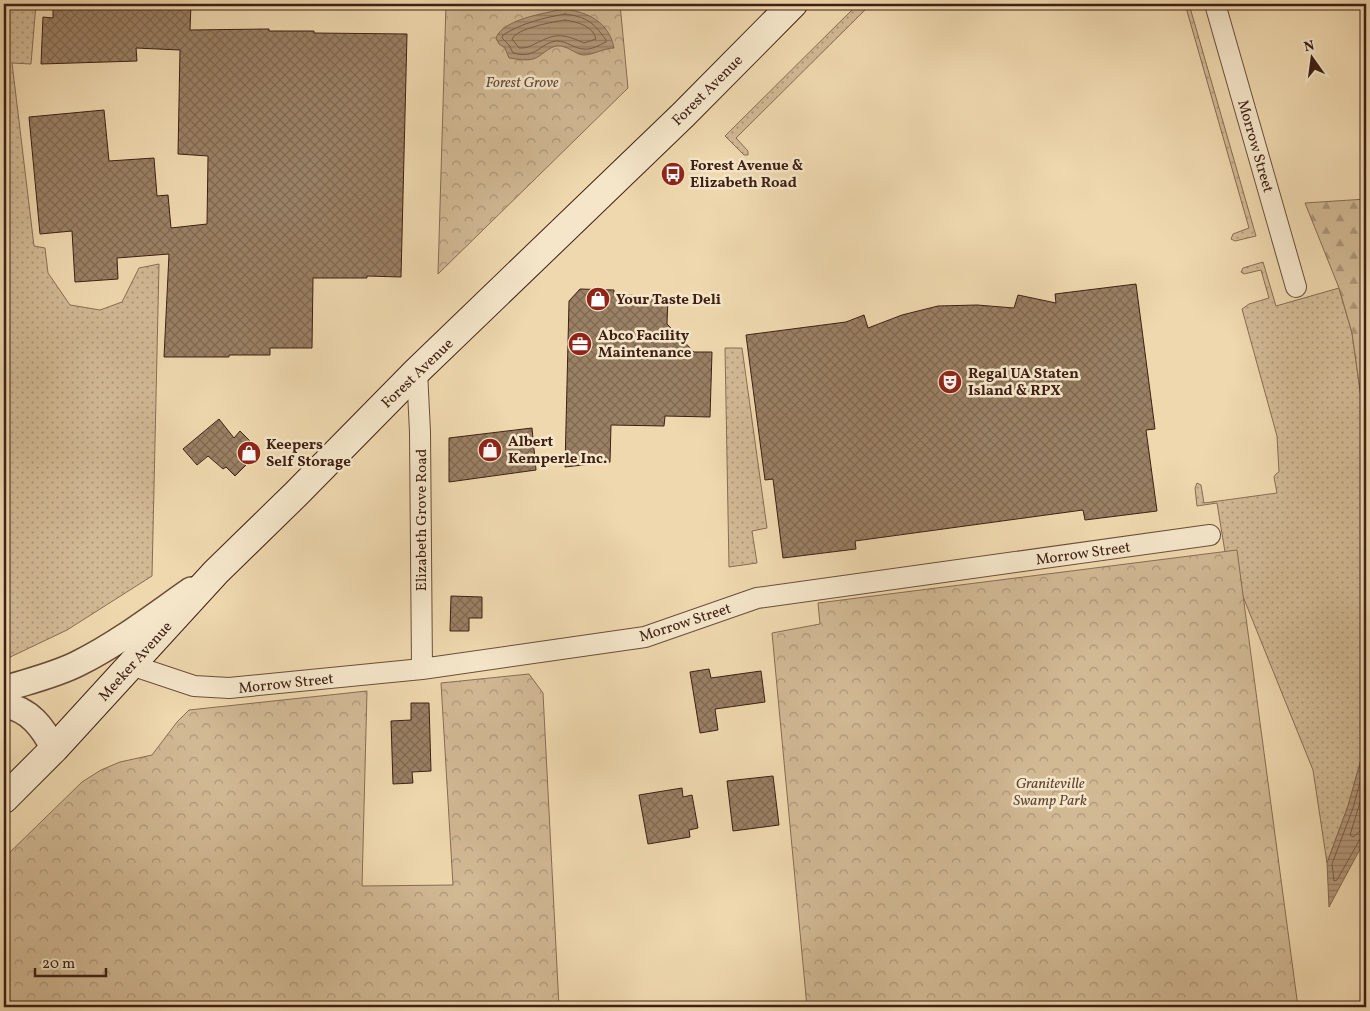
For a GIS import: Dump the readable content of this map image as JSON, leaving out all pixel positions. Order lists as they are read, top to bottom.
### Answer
{
  "streets": {
    "main road": ["Forest Avenue", "Meeker Avenue"],
    "street": ["Morrow Street", "Elizabeth Grove Road"]
  },
  "crossings": [
    ["Forest Avenue", "Elizabeth Grove Road"],
    ["Forest Avenue", "Meeker Avenue"],
    ["Morrow Street", "Elizabeth Grove Road"],
    ["Morrow Street", "Meeker Avenue"]
  ],
  "parks": ["Forest Grove", "Graniteville Swamp Park"],
  "places": {
    "bus stop": ["Forest Avenue & Elizabeth Road"],
    "shop": ["Your Taste Deli", "Albert Kemperle Inc.", "Keepers Self Storage"],
    "office": ["Abco Facility Maintenance"],
    "theatre": ["Regal UA Staten Island & RPX"]
  },
  "scale_bar": "20 m",
  "north": "top"
}
